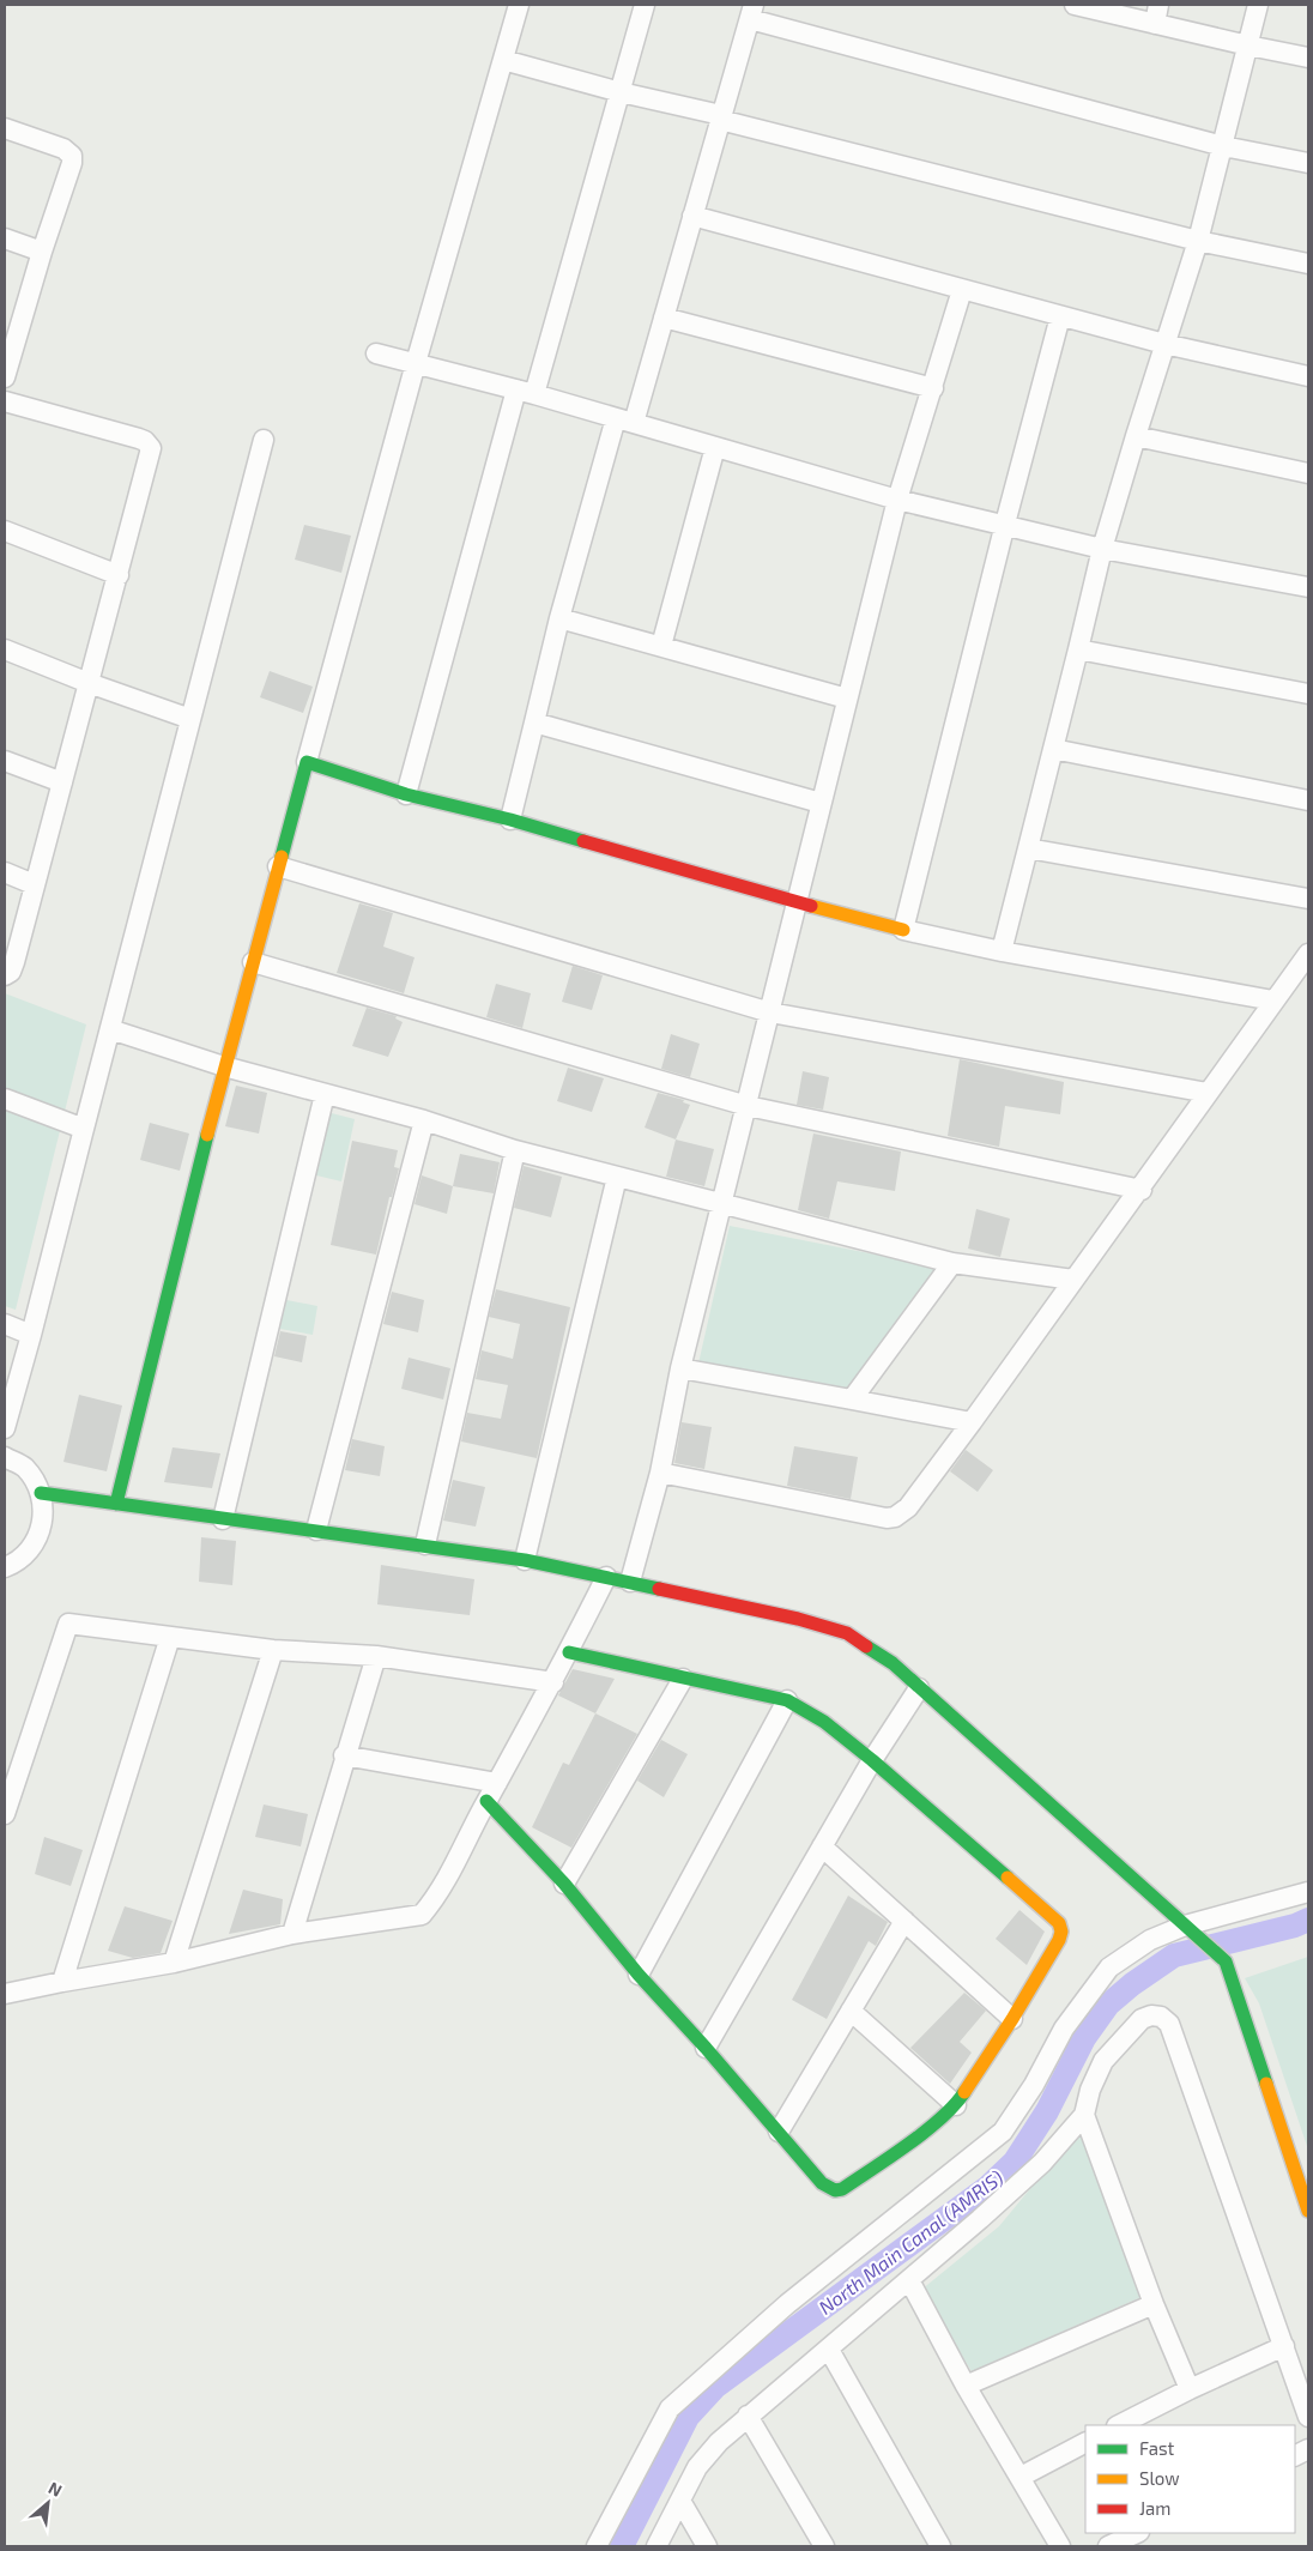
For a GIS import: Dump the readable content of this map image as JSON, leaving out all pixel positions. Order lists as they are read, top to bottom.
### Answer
{
  "water": ["North Main Canal (AMRIS)"],
  "legend": ["Fast", "Slow", "Jam"],
  "north": "top right"
}
